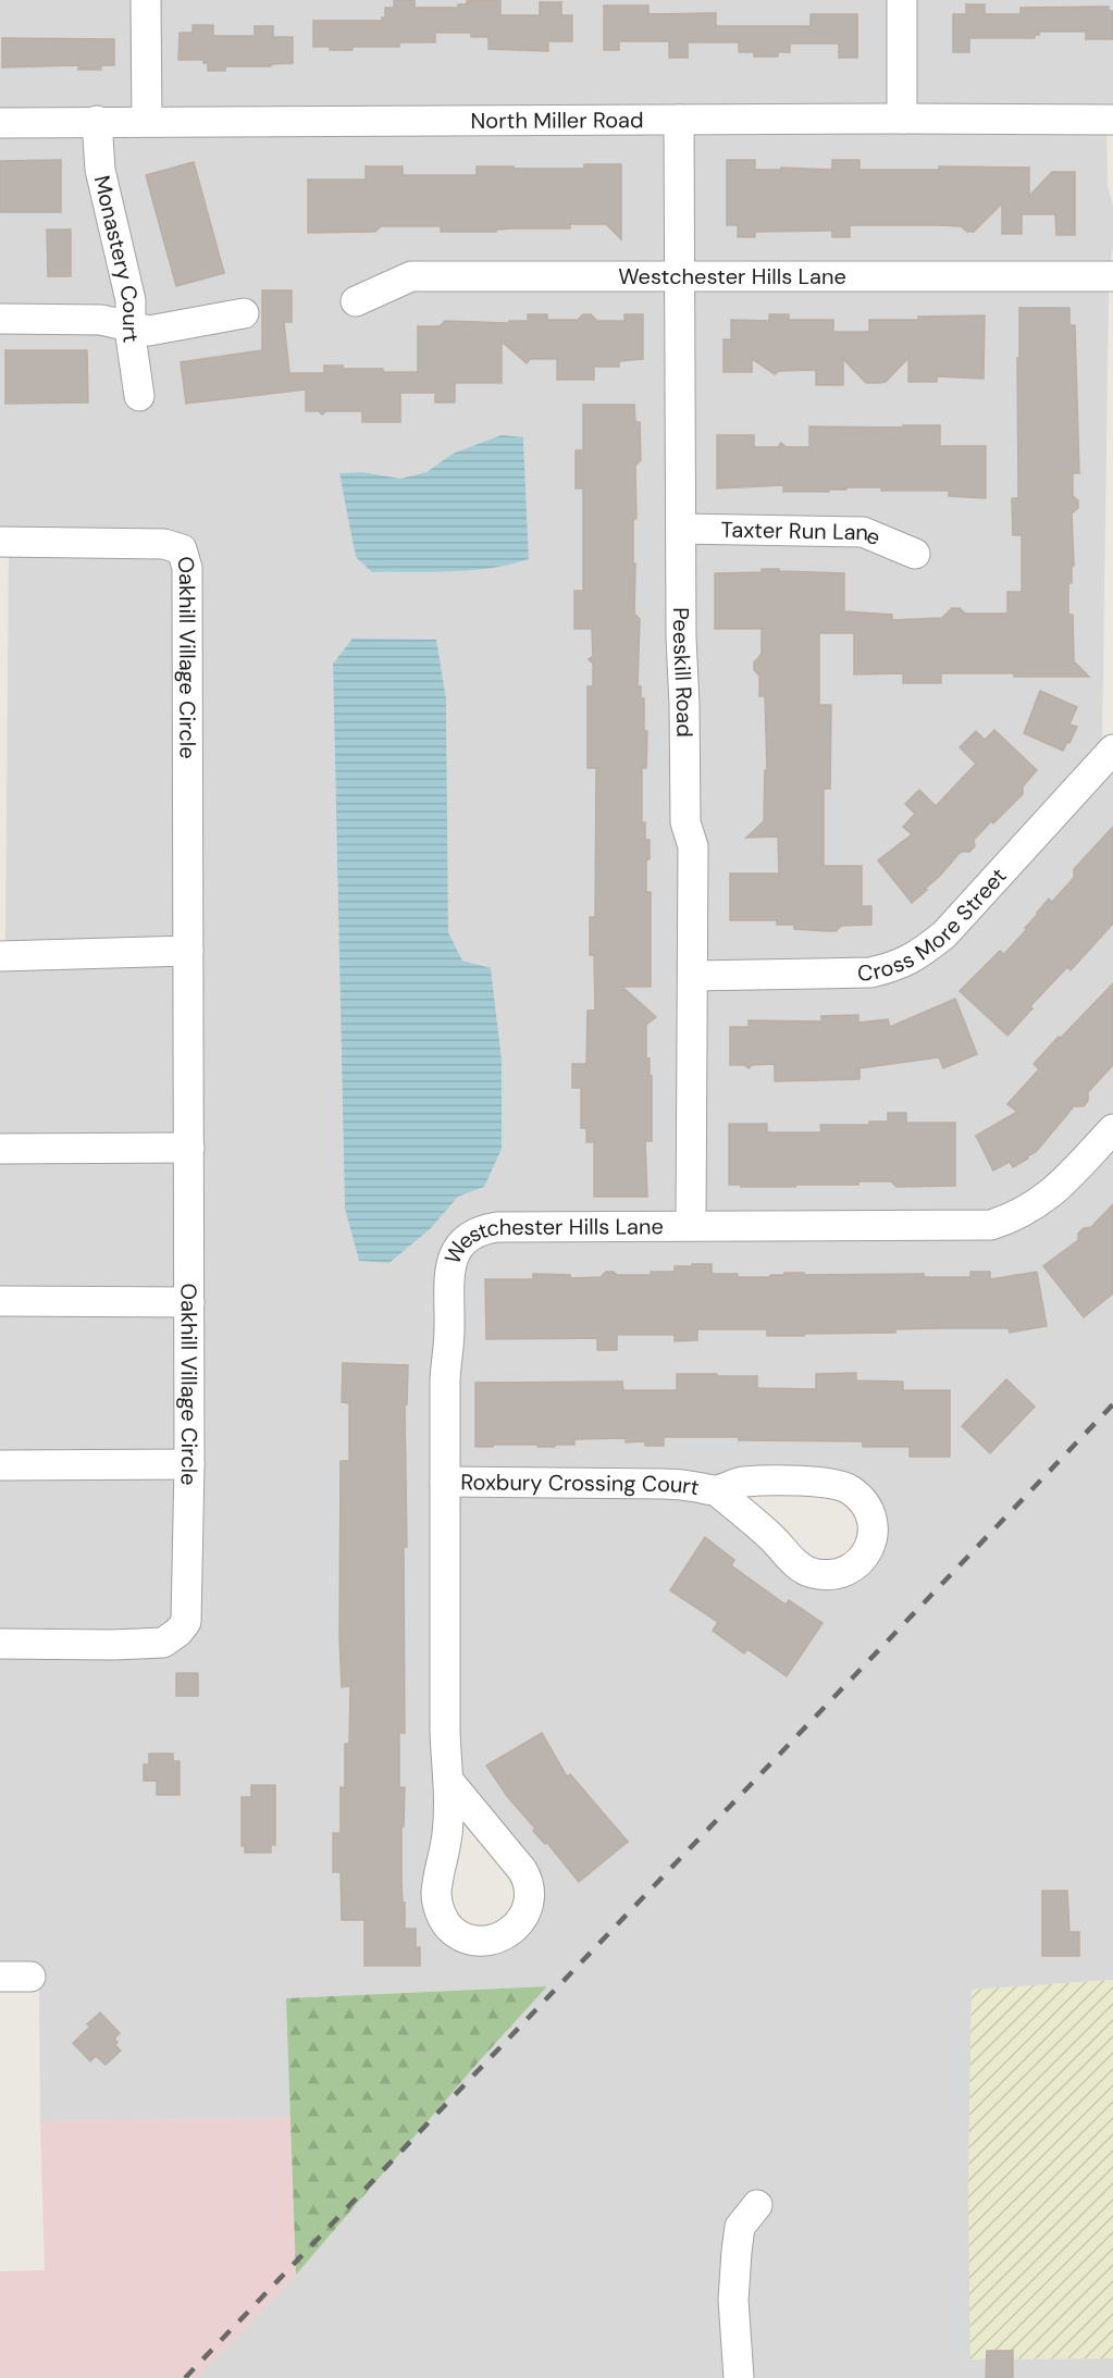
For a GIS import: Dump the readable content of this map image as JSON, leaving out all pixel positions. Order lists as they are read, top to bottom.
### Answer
{
  "streets": {
    "street": [
      "North Miller Road",
      "Monastery Court",
      "Westchester Hills Lane",
      "Taxter Run Lane",
      "Oakhill Village Circle",
      "Peeskill Road",
      "Cross More Street",
      "Roxbury Crossing Court"
    ]
  },
  "crossings": [
    ["North Miller Road", "Monastery Court"],
    ["North Miller Road", "Peeskill Road"],
    ["Westchester Hills Lane", "Peeskill Road"],
    ["Westchester Hills Lane", "Roxbury Crossing Court"],
    ["Taxter Run Lane", "Peeskill Road"],
    ["Peeskill Road", "Cross More Street"]
  ]
}
